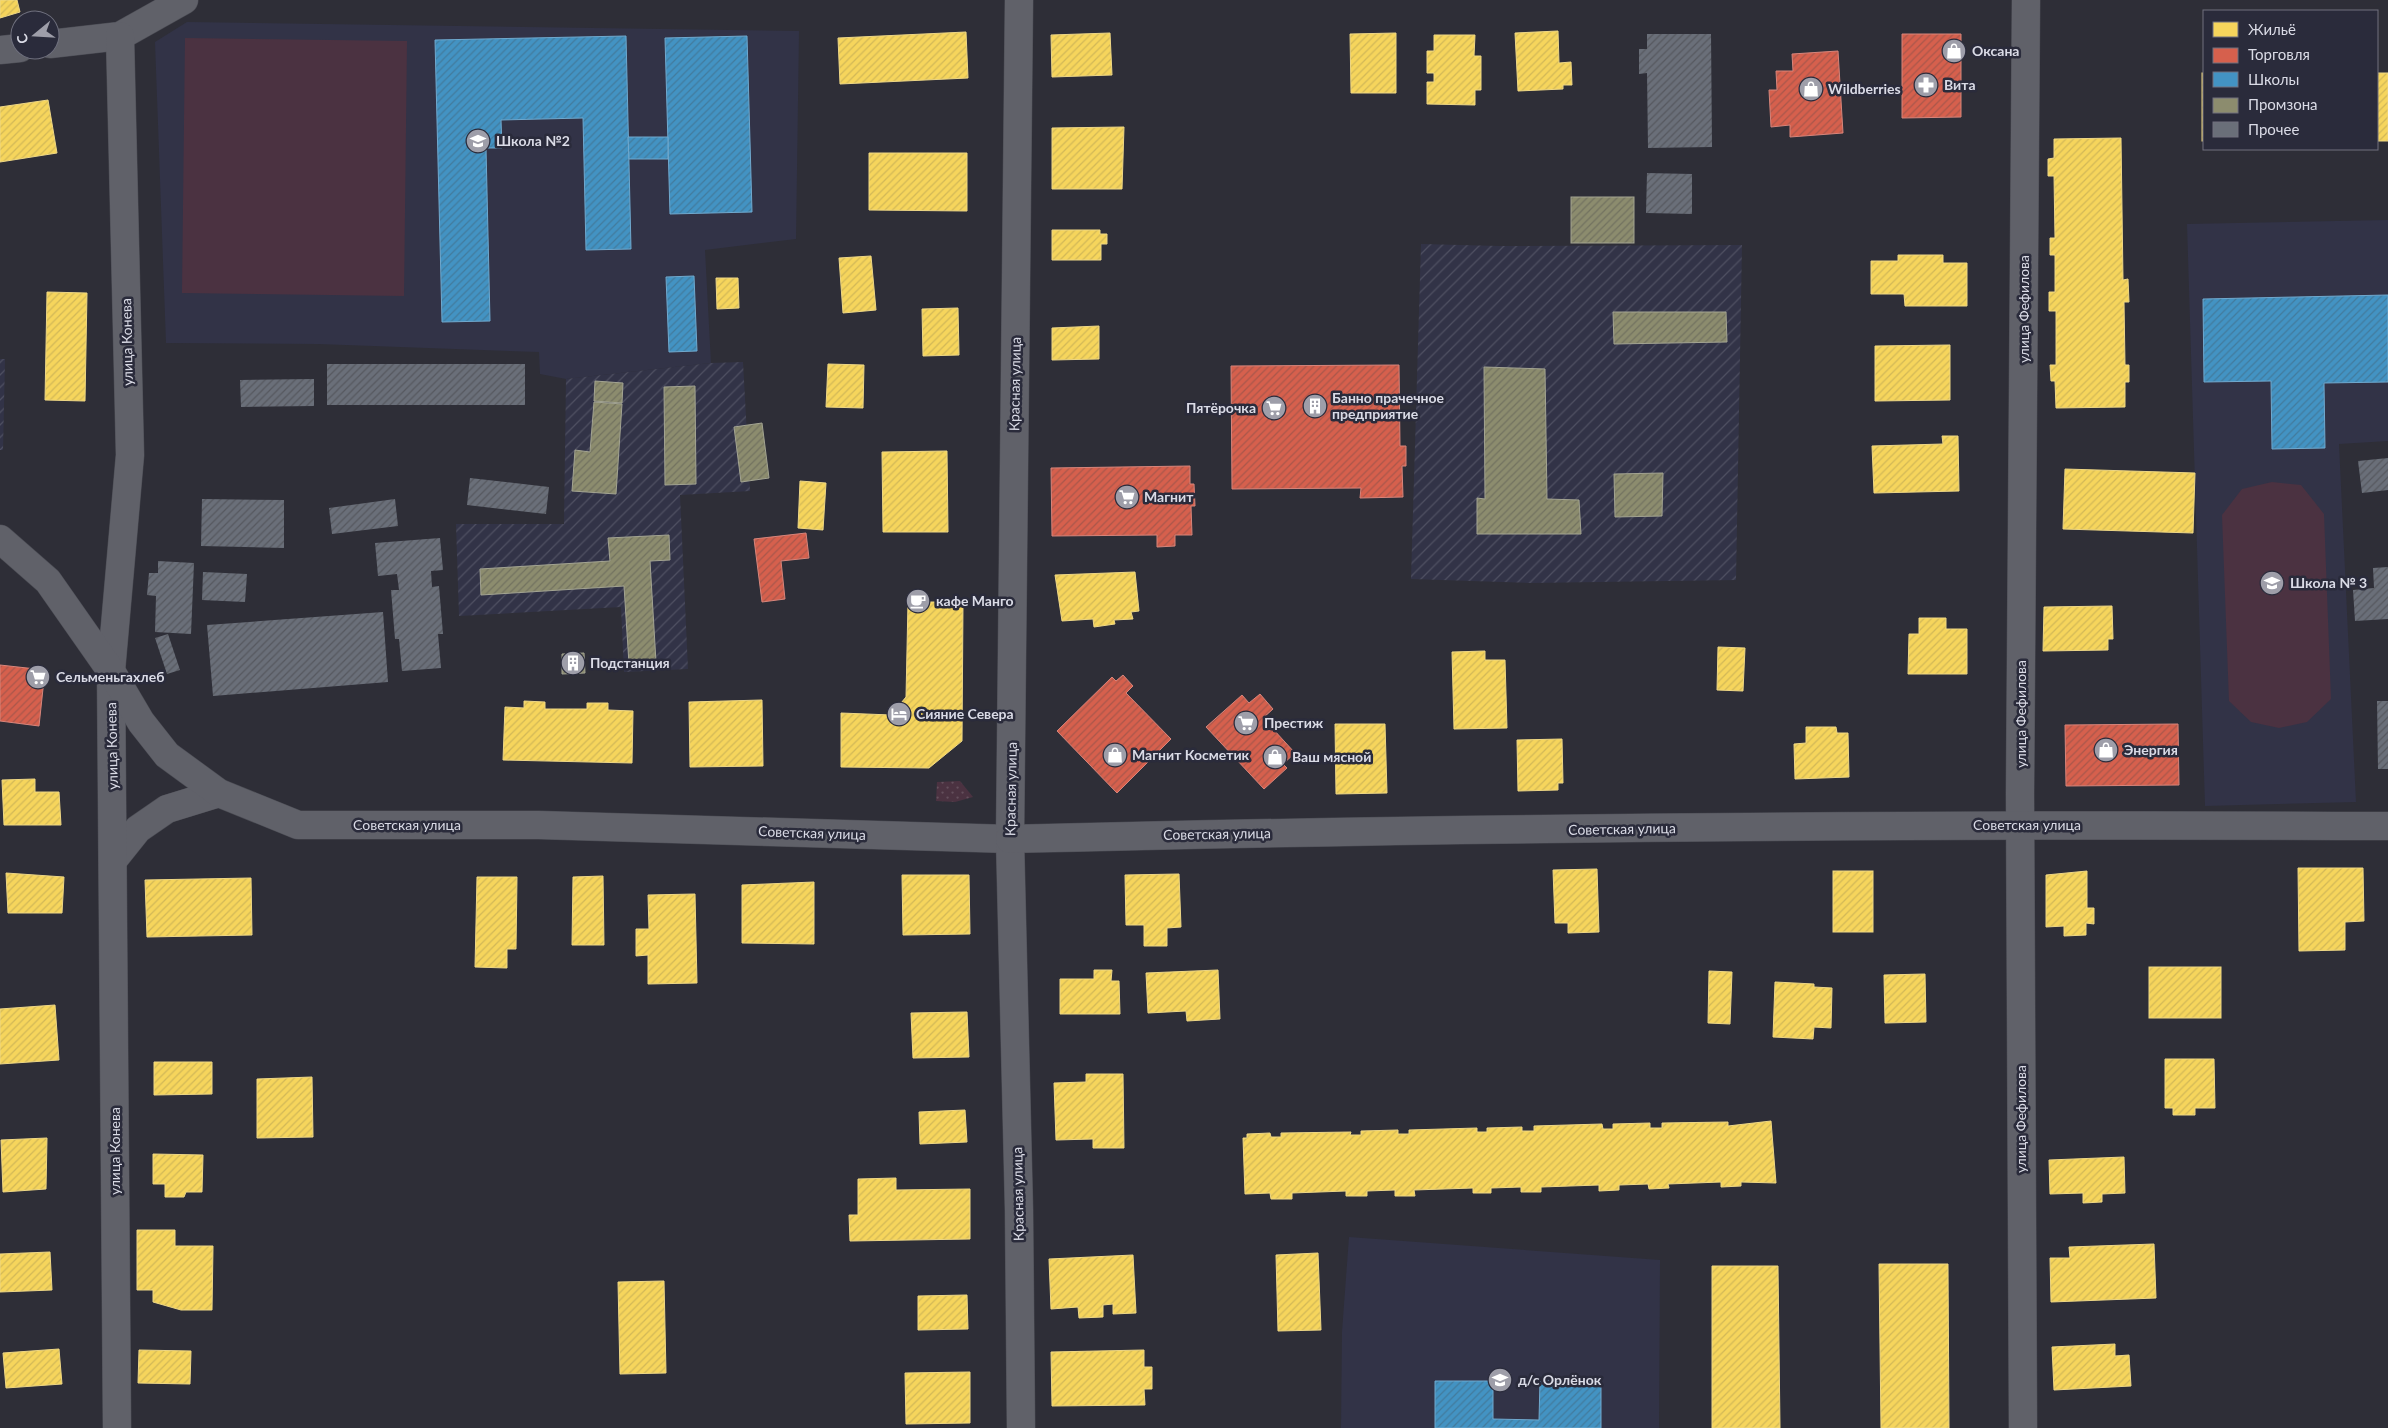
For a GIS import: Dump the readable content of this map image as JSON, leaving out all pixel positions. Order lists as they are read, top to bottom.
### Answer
{
  "streets": {
    "street": [
      "улица Фефилова",
      "улица Конева",
      "Красная улица",
      "Советская улица"
    ]
  },
  "crossings": [
    ["улица Фефилова", "Советская улица"],
    ["улица Конева", "Советская улица"],
    ["Красная улица", "Советская улица"]
  ],
  "places": {
    "shop": [
      "Оксана",
      "Wildberries",
      "Энергия",
      "Магнит Косметик",
      "Ваш мясной"
    ],
    "pharmacy": ["Вита"],
    "school or university": ["Школа №2", "Школа № 3", "д/с Орлёнок"],
    "building": ["Банно прачечное предприятие", "Подстанция"],
    "supermarket": [
      "Пятёрочка",
      "Магнит",
      "Сельменьгахлеб",
      "Престиж"
    ],
    "cafe": ["кафе Манго"],
    "hotel": ["Сияние Севера"]
  },
  "legend": [
    "Жильё",
    "Торговля",
    "Школы",
    "Промзона",
    "Прочее"
  ],
  "north": "left"
}
